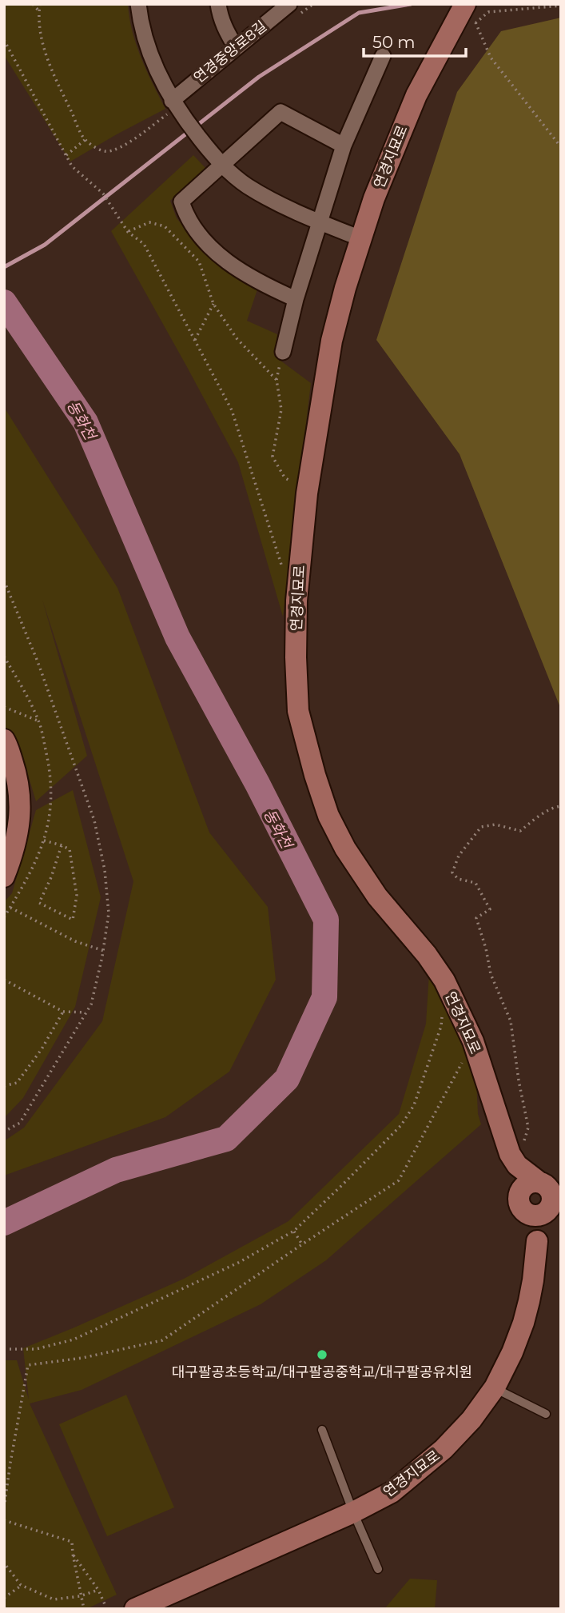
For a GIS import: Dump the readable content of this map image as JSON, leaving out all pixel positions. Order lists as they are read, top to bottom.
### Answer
{
  "streets": {
    "street": ["연경중앙로8길", "연경지묘로"]
  },
  "water": ["동화천"],
  "places": ["대구팔공초등학교/대구팔공중학교/대구팔공유치원"],
  "scale_bar": "50 m"
}
